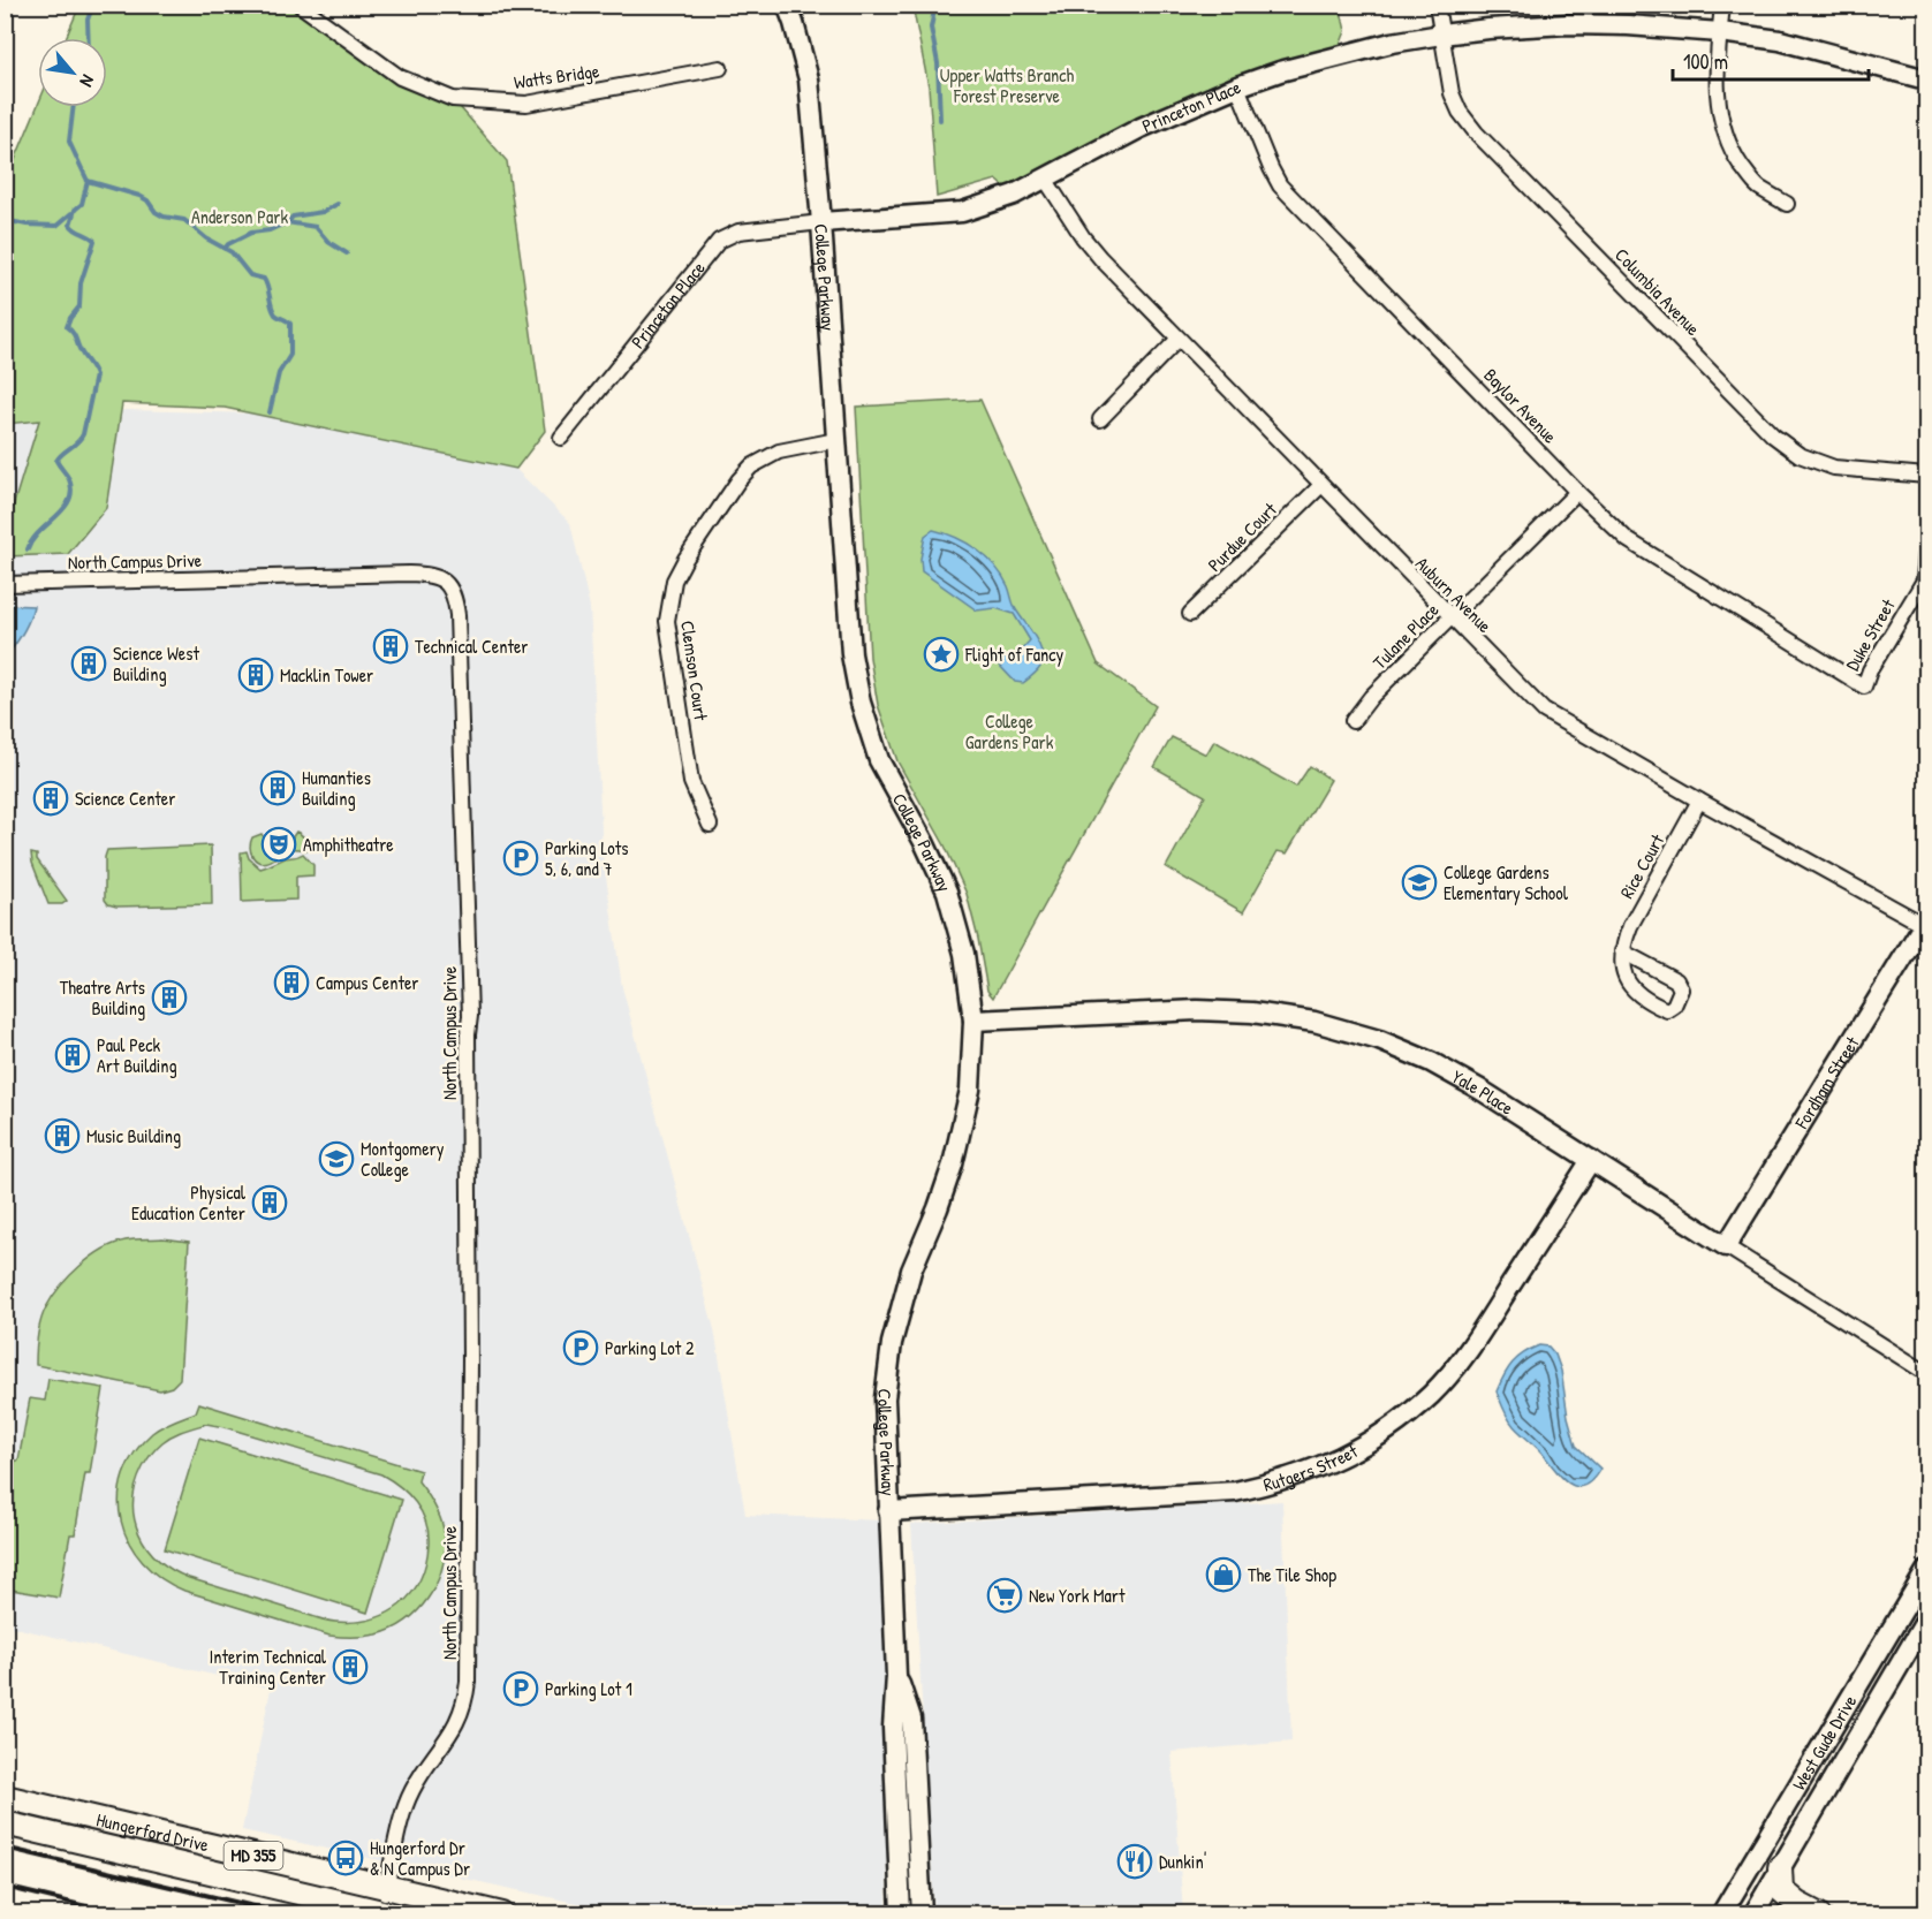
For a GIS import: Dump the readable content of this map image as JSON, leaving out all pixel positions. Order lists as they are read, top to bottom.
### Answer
{
  "streets": {
    "main road": ["Hungerford Drive", "MD 355"],
    "street": [
      "Watts Bridge",
      "Princeton Place",
      "College Parkway",
      "Columbia Avenue",
      "Baylor Avenue",
      "Purdue Court",
      "North Campus Drive",
      "Auburn Avenue",
      "Duke Street",
      "Tulane Place",
      "Clemson Court",
      "Rice Court",
      "Fordham Street",
      "Yale Place",
      "Rutgers Street",
      "West Gude Drive"
    ]
  },
  "crossings": [
    ["Princeton Place", "College Parkway"],
    ["Princeton Place", "Columbia Avenue"],
    ["Princeton Place", "Baylor Avenue"],
    ["Princeton Place", "Auburn Avenue"],
    ["College Parkway", "Clemson Court"],
    ["College Parkway", "Yale Place"],
    ["College Parkway", "Rutgers Street"],
    ["Baylor Avenue", "Duke Street"],
    ["Baylor Avenue", "Tulane Place"],
    ["Purdue Court", "Auburn Avenue"],
    ["North Campus Drive", "Hungerford Drive"],
    ["Auburn Avenue", "Tulane Place"],
    ["Auburn Avenue", "Rice Court"],
    ["Auburn Avenue", "Fordham Street"],
    ["Fordham Street", "Yale Place"],
    ["Yale Place", "Rutgers Street"]
  ],
  "parks": ["Upper Watts Branch Forest Preserve", "Anderson Park", "College Gardens Park"],
  "places": {
    "building": [
      "Technical Center",
      "Science West Building",
      "Macklin Tower",
      "Humanties Building",
      "Science Center",
      "Campus Center",
      "Theatre Arts Building",
      "Paul Peck Art Building",
      "Music Building",
      "Physical Education Center",
      "Interim Technical Training Center"
    ],
    "place": ["Flight of Fancy"],
    "theatre": ["Amphitheatre"],
    "parking": ["Parking Lots 5, 6, and 7", "Parking Lot 2", "Parking Lot 1"],
    "school or university": ["College Gardens Elementary School", "Montgomery College"],
    "shop": ["The Tile Shop"],
    "supermarket": ["New York Mart"],
    "bus stop": ["Hungerford Dr & N Campus Dr"],
    "restaurant": ["Dunkin'"]
  },
  "scale_bar": "100 m",
  "north": "bottom right"
}
